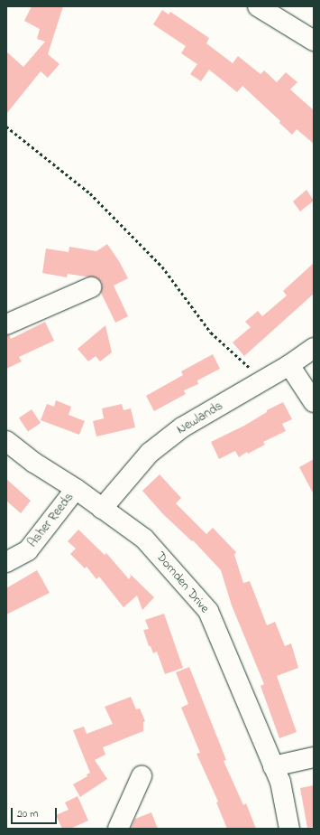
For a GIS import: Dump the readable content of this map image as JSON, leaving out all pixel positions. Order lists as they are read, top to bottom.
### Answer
{
  "streets": {
    "street": ["Newlands", "Asher Reeds", "Dornden Drive"]
  },
  "crossings": [
    ["Newlands", "Dornden Drive"],
    ["Asher Reeds", "Dornden Drive"]
  ],
  "scale_bar": "20 m"
}
